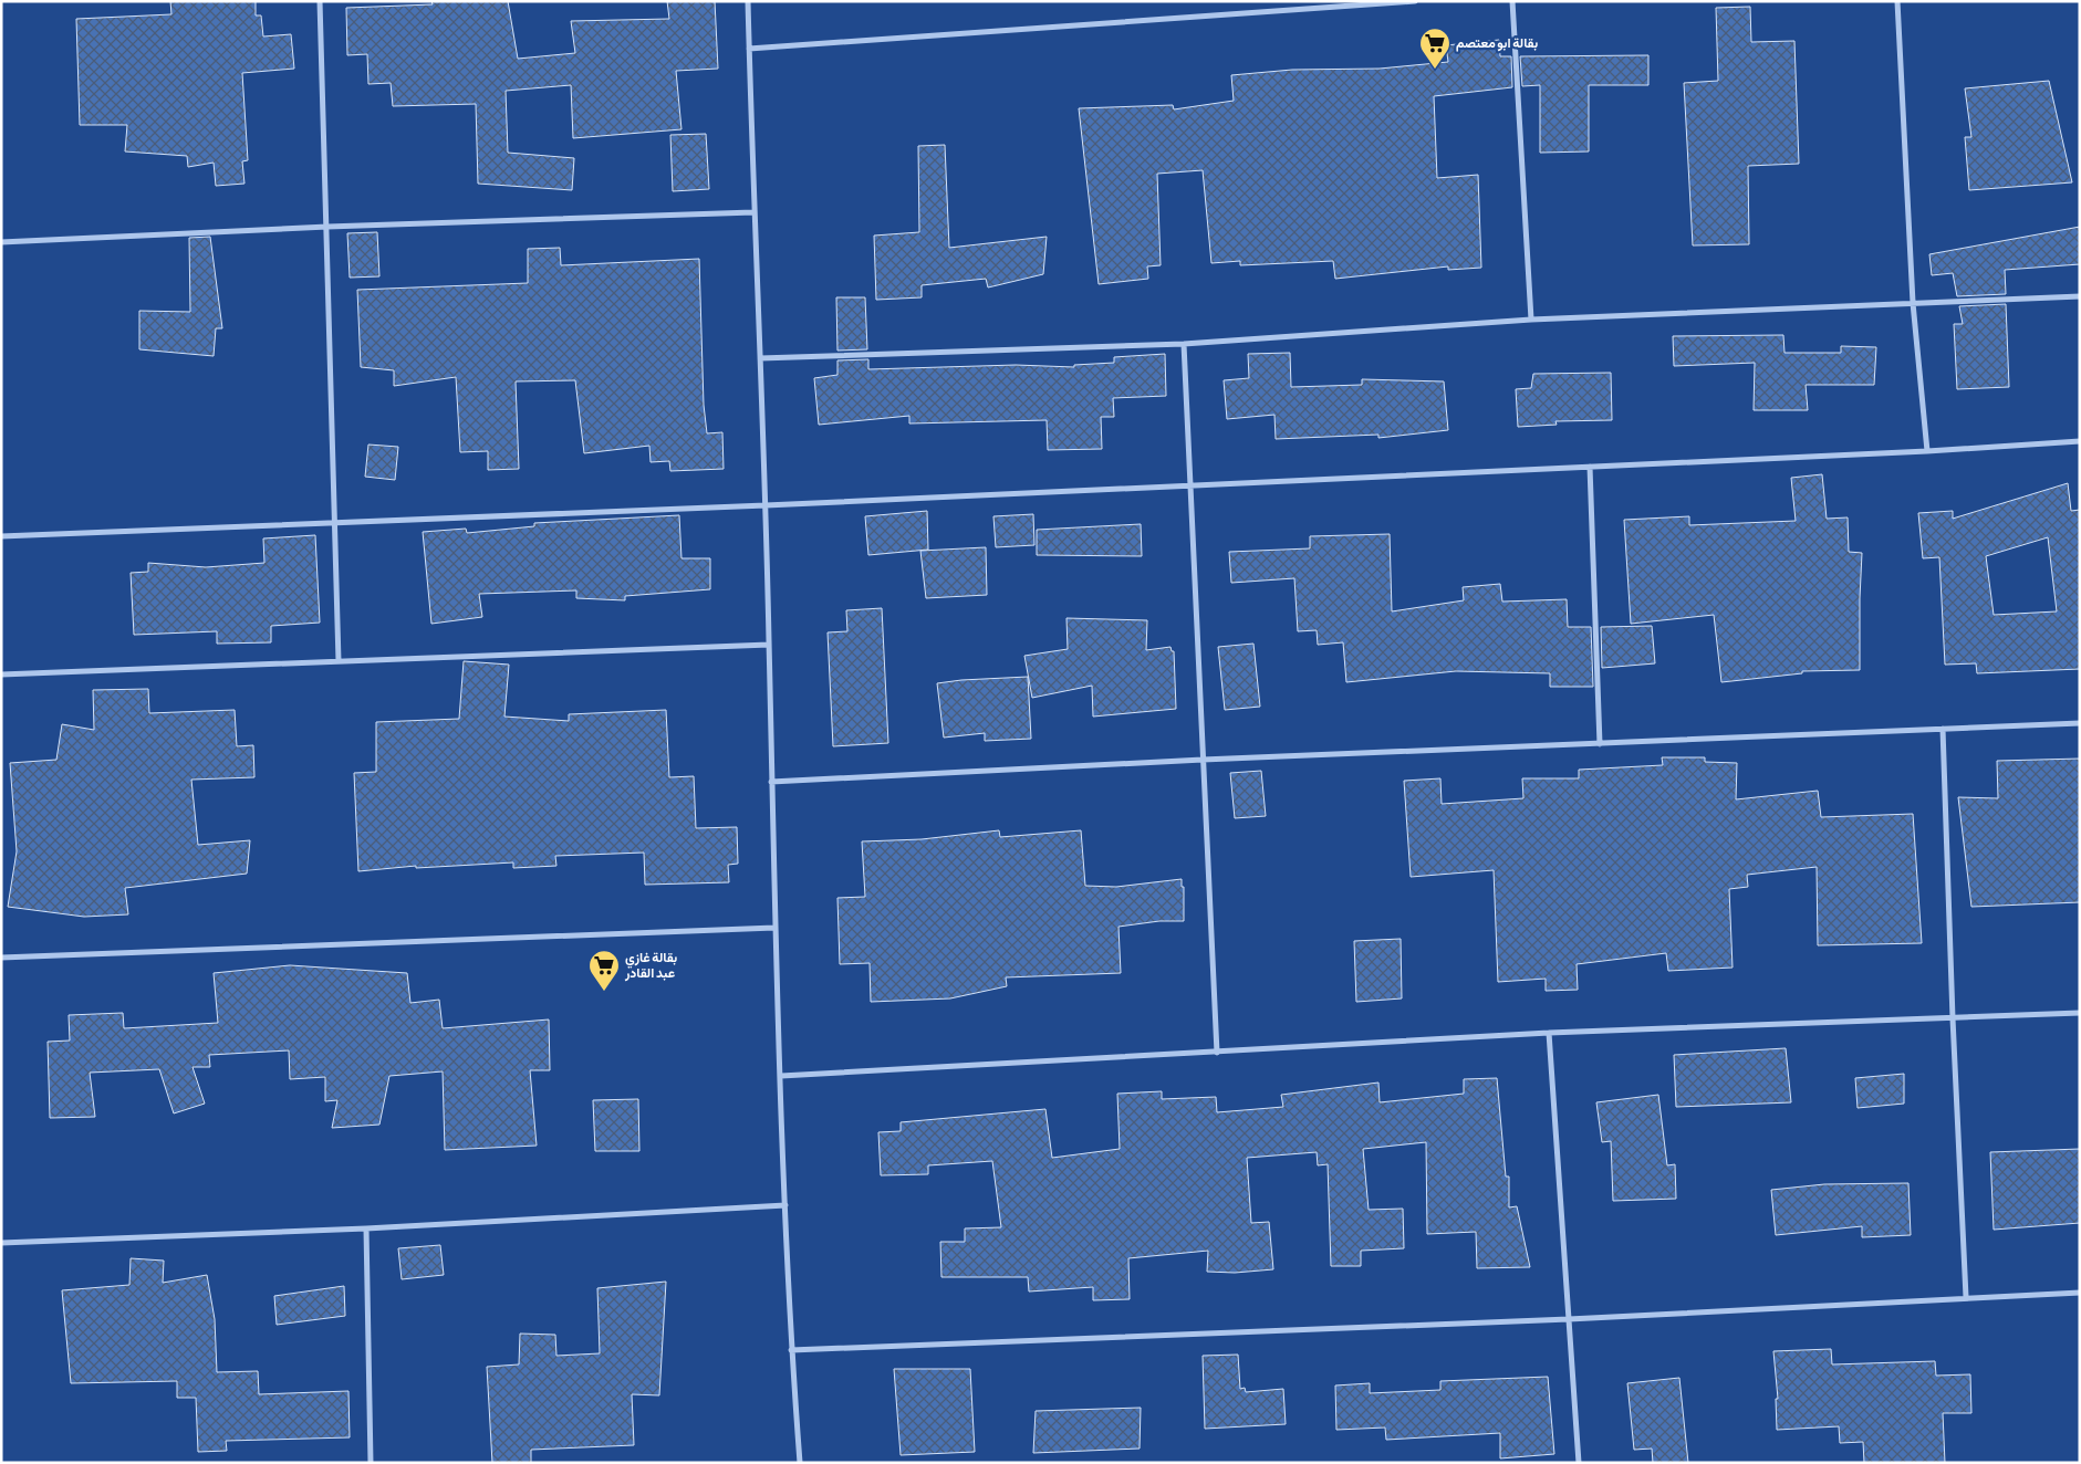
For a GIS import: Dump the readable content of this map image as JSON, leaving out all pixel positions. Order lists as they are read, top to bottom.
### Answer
{
  "places": {
    "supermarket": ["بقالة ابو معتصم", "بقالة غازي عبد القادر"]
  }
}
